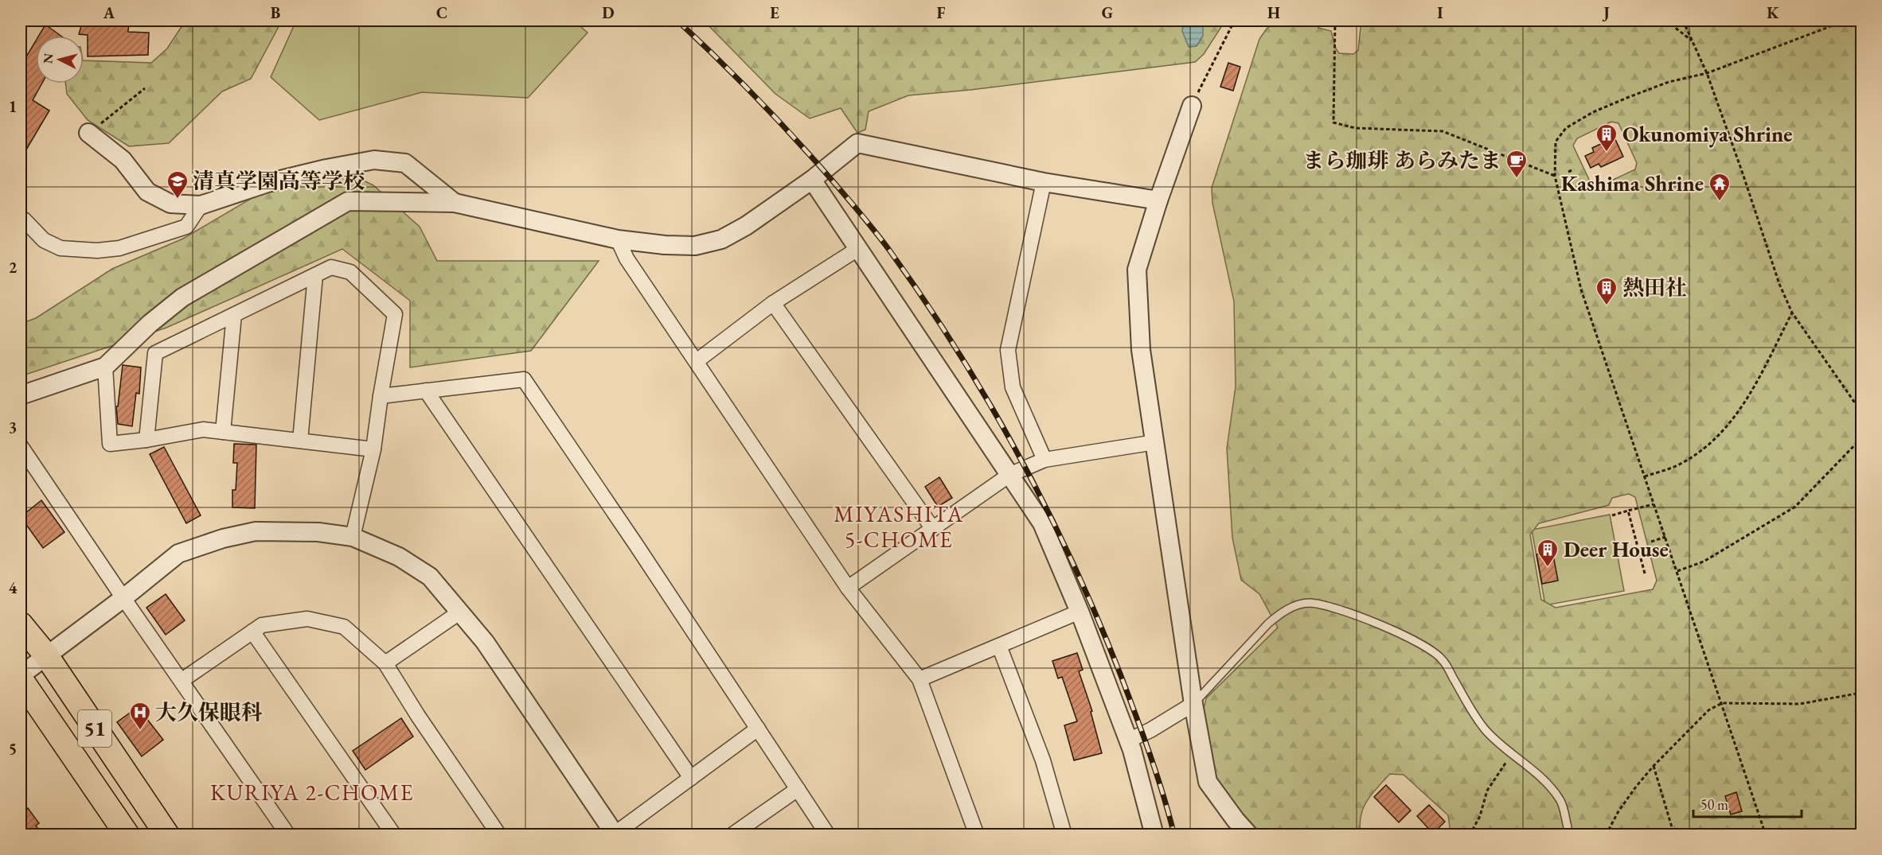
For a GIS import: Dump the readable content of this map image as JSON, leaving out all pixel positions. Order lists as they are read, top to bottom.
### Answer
{
  "streets": {
    "highway": ["51"]
  },
  "districts": ["MIYASHITA 5-CHOME", "KURIYA 2-CHOME"],
  "places": {
    "building": ["Okunomiya Shrine", "熱田社", "Deer House"],
    "cafe": ["まら珈琲 あらみたま"],
    "school or university": ["清真学園高等学校"],
    "temple": ["Kashima Shrine"],
    "hospital": ["大久保眼科"]
  },
  "scale_bar": "50 m",
  "north": "left",
  "grid": {
    "columns": [
      "A",
      "B",
      "C",
      "D",
      "E",
      "F",
      "G",
      "H",
      "I",
      "J",
      "K"
    ],
    "rows": [
      "1",
      "2",
      "3",
      "4",
      "5"
    ]
  }
}
